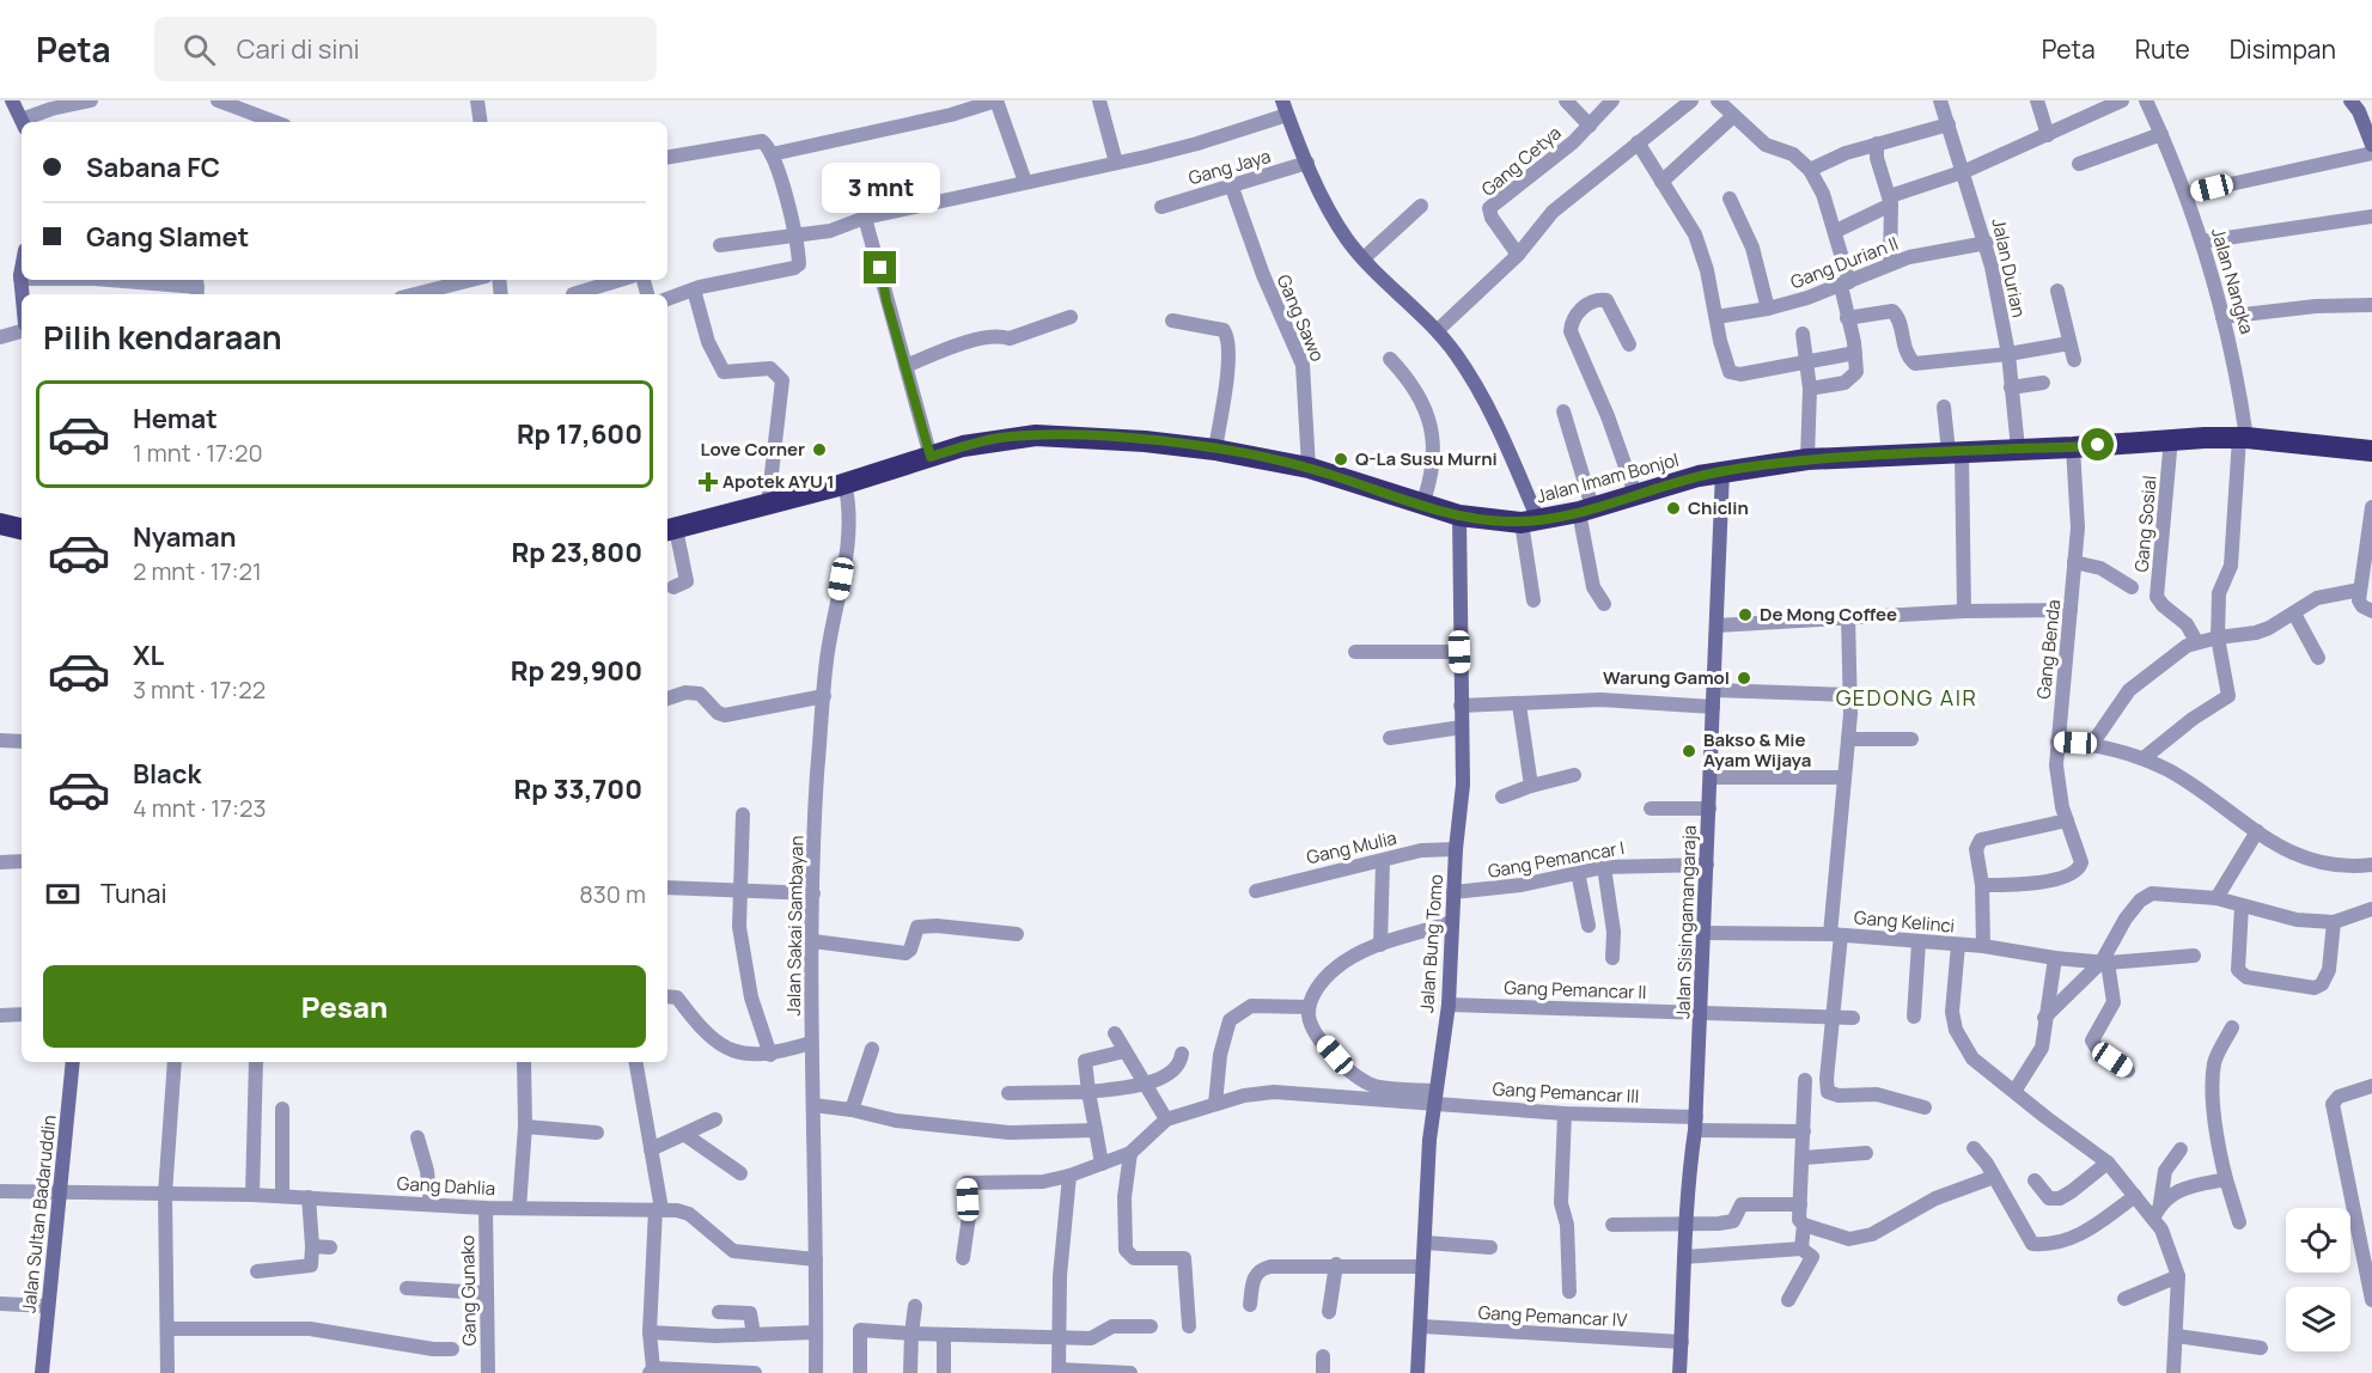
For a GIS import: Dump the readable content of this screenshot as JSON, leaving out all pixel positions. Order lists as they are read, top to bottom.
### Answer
{
  "streets": {
    "highway": ["Jalan Imam Bonjol"],
    "street": [
      "Gang Cetya",
      "Gang Jaya",
      "Gang Durian II",
      "Jalan Durian",
      "Jalan Nangka",
      "Gang Sawo",
      "Gang Sosial",
      "Gang Benda",
      "Gang Mulia",
      "Gang Pemancar I",
      "Jalan Sisingamangaraja",
      "Gang Kelinci",
      "Jalan Sakai Sambayan",
      "Jalan Bung Tomo",
      "Gang Pemancar II",
      "Gang Pemancar III",
      "Gang Dahlia",
      "Jalan Sultan Badaruddin",
      "Gang Gunako",
      "Gang Pemancar IV"
    ]
  },
  "crossings": [
    ["Gang Jaya", "Gang Sawo"],
    ["Gang Durian II", "Jalan Durian"],
    ["Jalan Durian", "Jalan Imam Bonjol"],
    ["Jalan Nangka", "Jalan Imam Bonjol"],
    ["Gang Sawo", "Jalan Imam Bonjol"],
    ["Jalan Imam Bonjol", "Gang Sosial"],
    ["Jalan Imam Bonjol", "Gang Benda"],
    ["Jalan Imam Bonjol", "Jalan Sisingamangaraja"],
    ["Jalan Imam Bonjol", "Jalan Sakai Sambayan"],
    ["Jalan Imam Bonjol", "Jalan Bung Tomo"],
    ["Gang Mulia", "Jalan Bung Tomo"],
    ["Gang Pemancar I", "Jalan Sisingamangaraja"],
    ["Gang Pemancar I", "Jalan Bung Tomo"],
    ["Jalan Sisingamangaraja", "Gang Kelinci"],
    ["Jalan Sisingamangaraja", "Gang Pemancar II"],
    ["Jalan Sisingamangaraja", "Gang Pemancar III"],
    ["Jalan Sisingamangaraja", "Gang Pemancar IV"],
    ["Jalan Sakai Sambayan", "Gang Dahlia"],
    ["Jalan Bung Tomo", "Gang Pemancar II"],
    ["Jalan Bung Tomo", "Gang Pemancar III"],
    ["Jalan Bung Tomo", "Gang Pemancar IV"],
    ["Gang Dahlia", "Jalan Sultan Badaruddin"],
    ["Gang Dahlia", "Gang Gunako"]
  ],
  "districts": ["GEDONG AIR"],
  "places": {
    "other": [
      "Love Corner",
      "Q-La Susu Murni",
      "Chiclin",
      "De Mong Coffee",
      "Warung Gamol",
      "Bakso & Mie Ayam Wijaya"
    ],
    "health": ["Apotek AYU 1"]
  },
  "page": {
    "header": "Peta",
    "search": "Cari di sini",
    "nav": ["Peta", "Rute", "Disimpan"],
    "banner": ["Sabana FC", "Gang Slamet"],
    "bubble": "3 mnt",
    "heading": "Pilih kendaraan",
    "list": [
      {
        "name": "Hemat",
        "note": "1 mnt · 17:20",
        "value": "Rp 17,600"
      },
      {
        "name": "Nyaman",
        "note": "2 mnt · 17:21",
        "value": "Rp 23,800"
      },
      {
        "name": "XL",
        "note": "3 mnt · 17:22",
        "value": "Rp 29,900"
      },
      {
        "name": "Black",
        "note": "4 mnt · 17:23",
        "value": "Rp 33,700"
      }
    ],
    "pay": ["Tunai", "830 m"],
    "buttons": "Pesan"
  }
}
